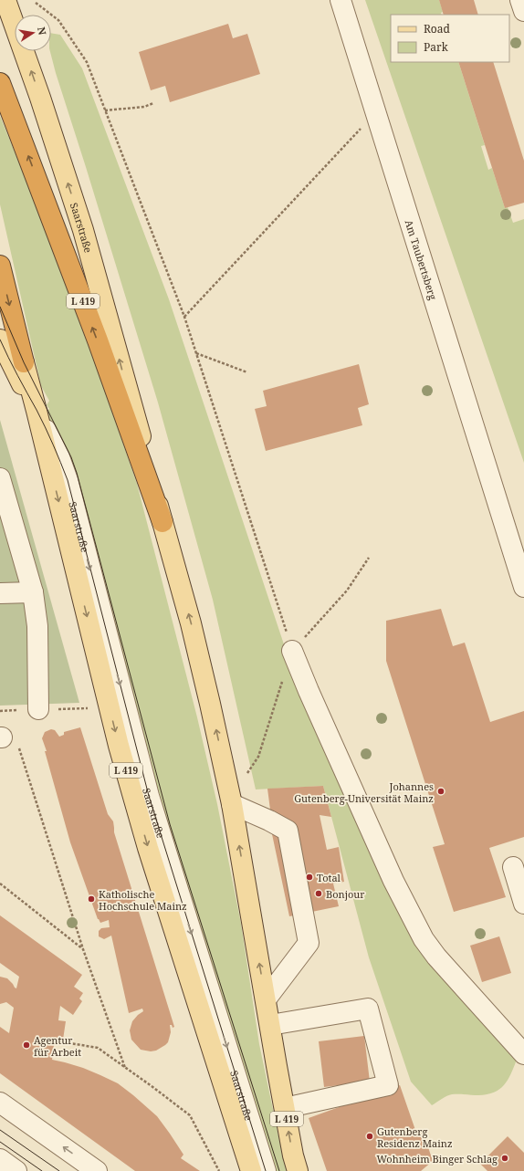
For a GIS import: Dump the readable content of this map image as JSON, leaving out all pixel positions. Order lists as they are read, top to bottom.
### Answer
{
  "streets": {
    "highway": ["Saarstraße", "L 419"],
    "street": ["Am Taubertsberg"]
  },
  "places": [
    "Johannes Gutenberg-Universität Mainz",
    "Total",
    "Bonjour",
    "Katholische Hochschule Mainz",
    "Agentur für Arbeit",
    "Gutenberg Residenz Mainz",
    "Wohnheim Binger Schlag"
  ],
  "legend": ["Road", "Park"],
  "north": "right"
}
